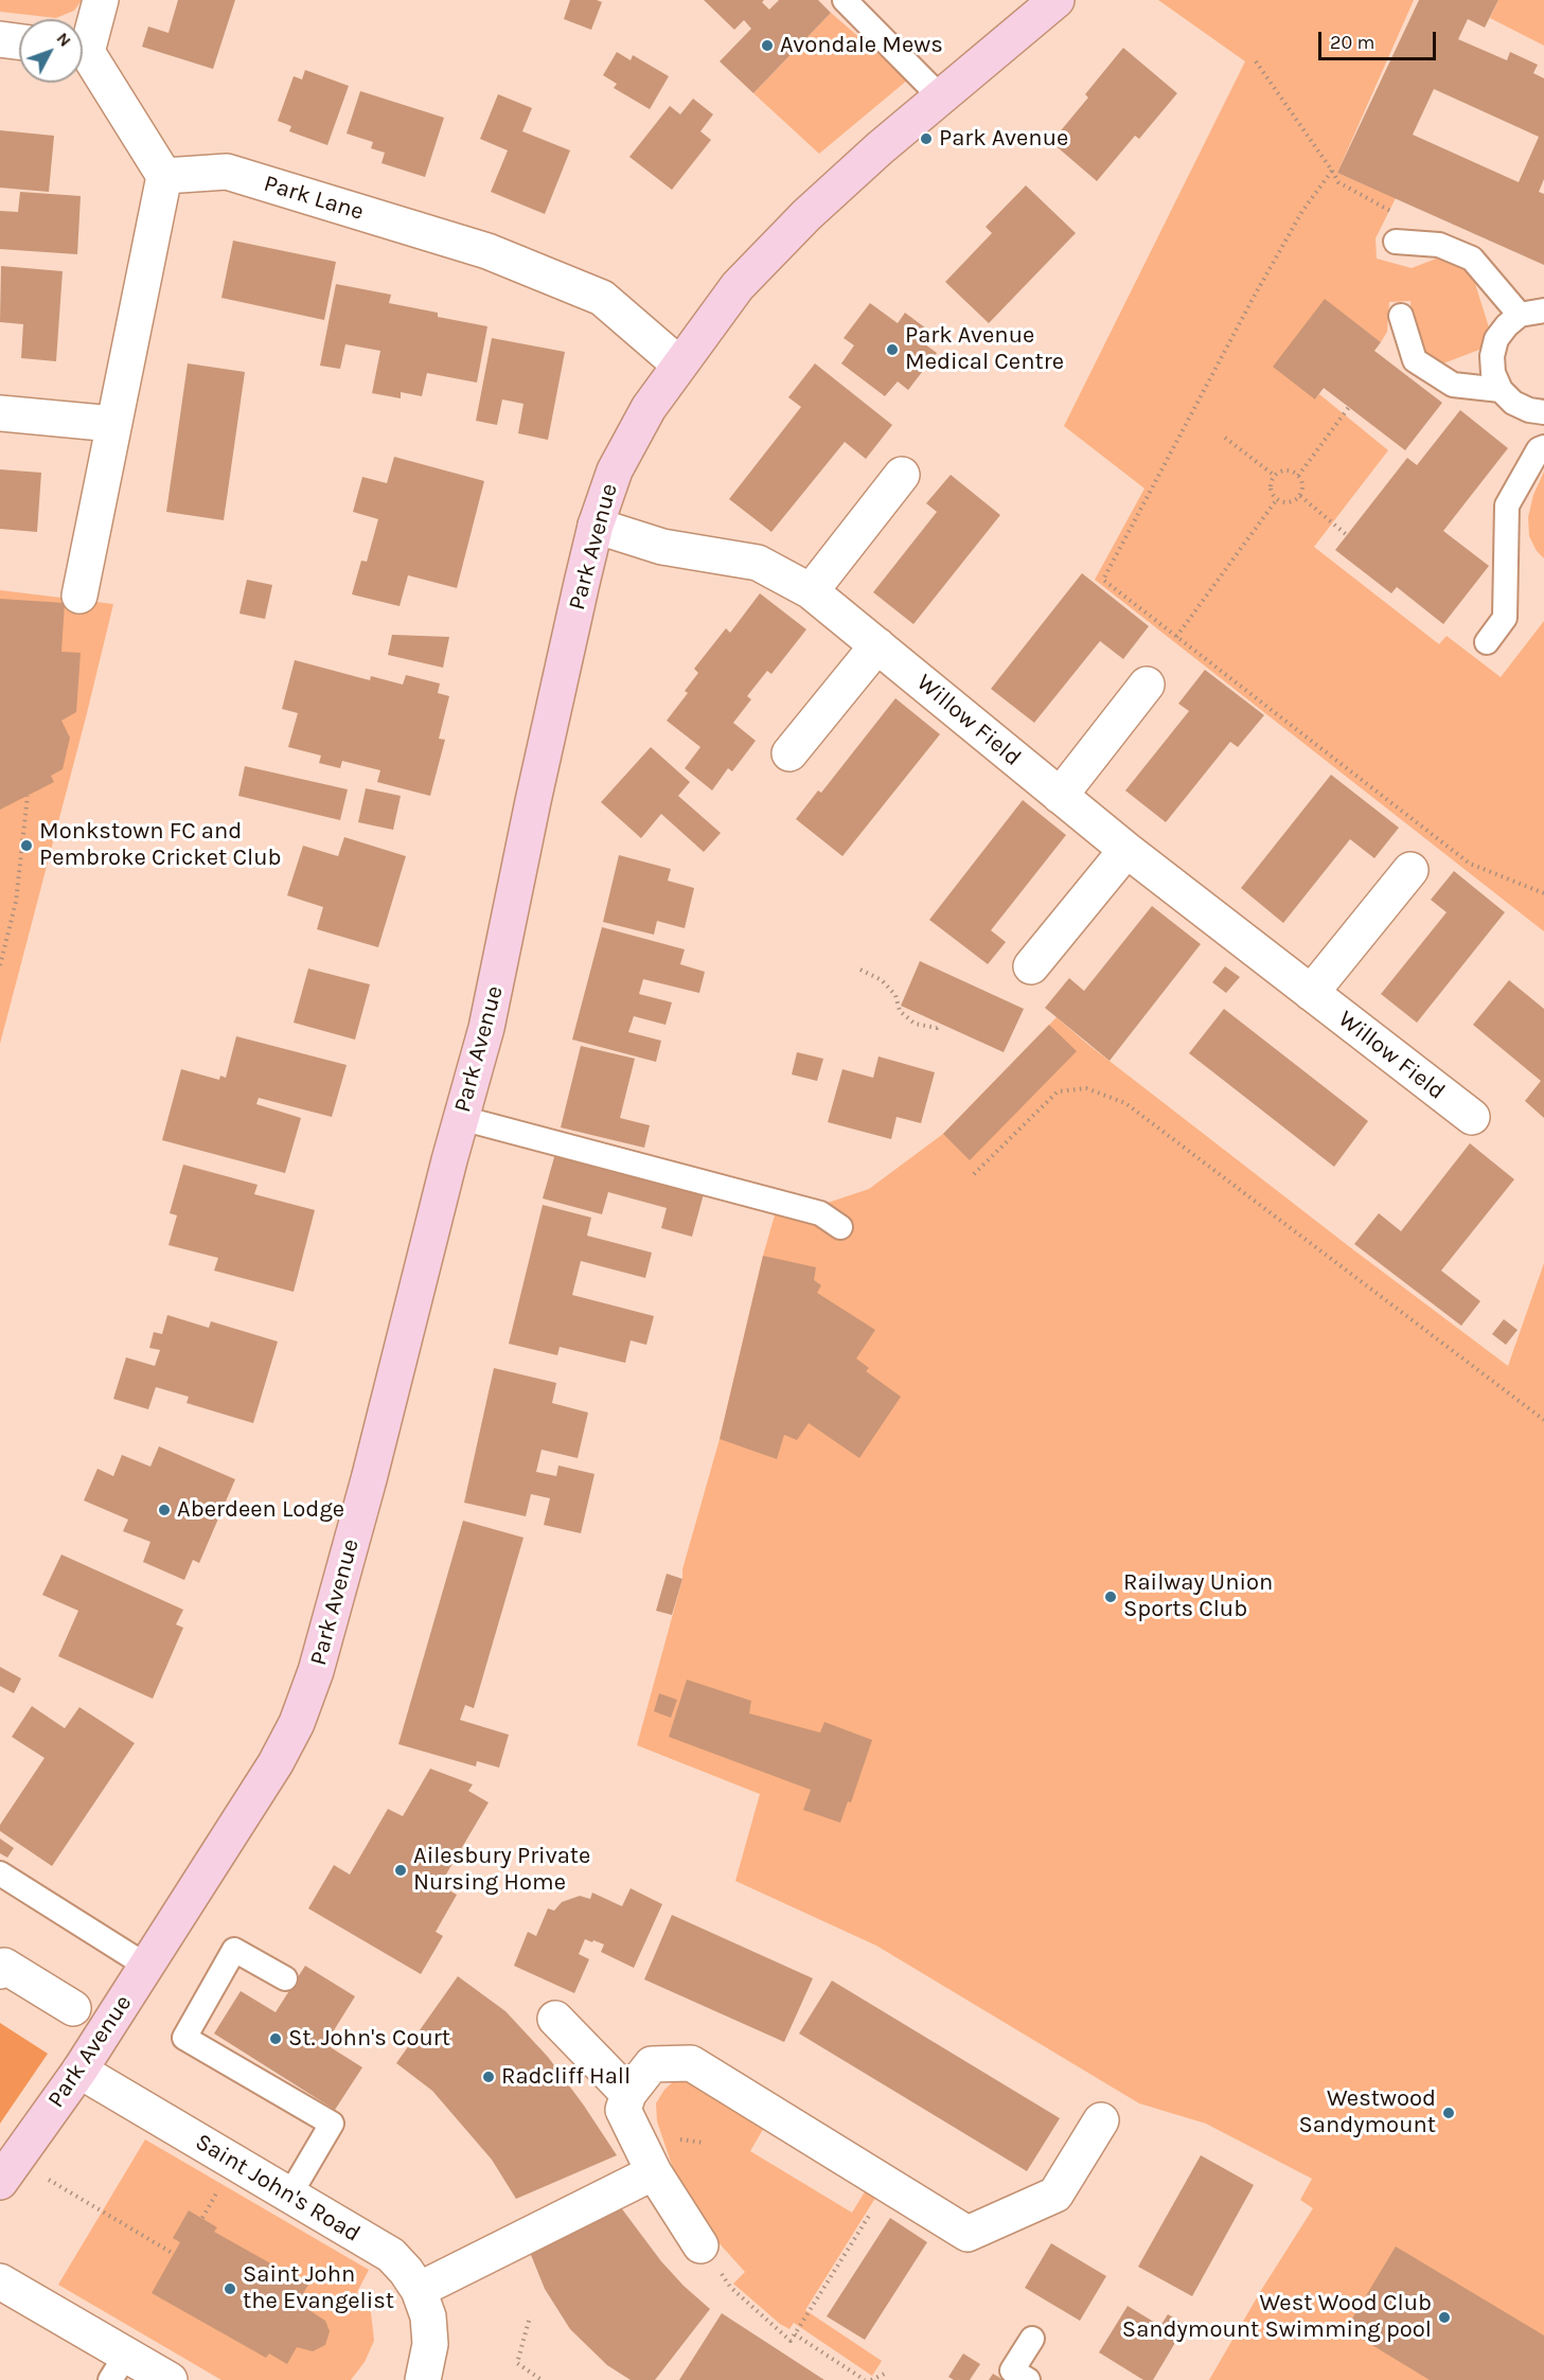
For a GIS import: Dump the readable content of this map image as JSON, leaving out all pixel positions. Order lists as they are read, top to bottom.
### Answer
{
  "streets": {
    "street": [
      "Park Lane",
      "Park Avenue",
      "Willow Field",
      "Saint John's Road"
    ]
  },
  "crossings": [
    ["Park Lane", "Park Avenue"],
    ["Park Avenue", "Willow Field"],
    ["Park Avenue", "Saint John's Road"]
  ],
  "places": [
    "Avondale Mews",
    "Park Avenue",
    "Park Avenue Medical Centre",
    "Monkstown FC and Pembroke Cricket Club",
    "Aberdeen Lodge",
    "Railway Union Sports Club",
    "Ailesbury Private Nursing Home",
    "St. John's Court",
    "Radcliff Hall",
    "Westwood Sandymount",
    "Saint John the Evangelist",
    "West Wood Club Sandymount Swimming pool"
  ],
  "scale_bar": "20 m",
  "north": "top right"
}
